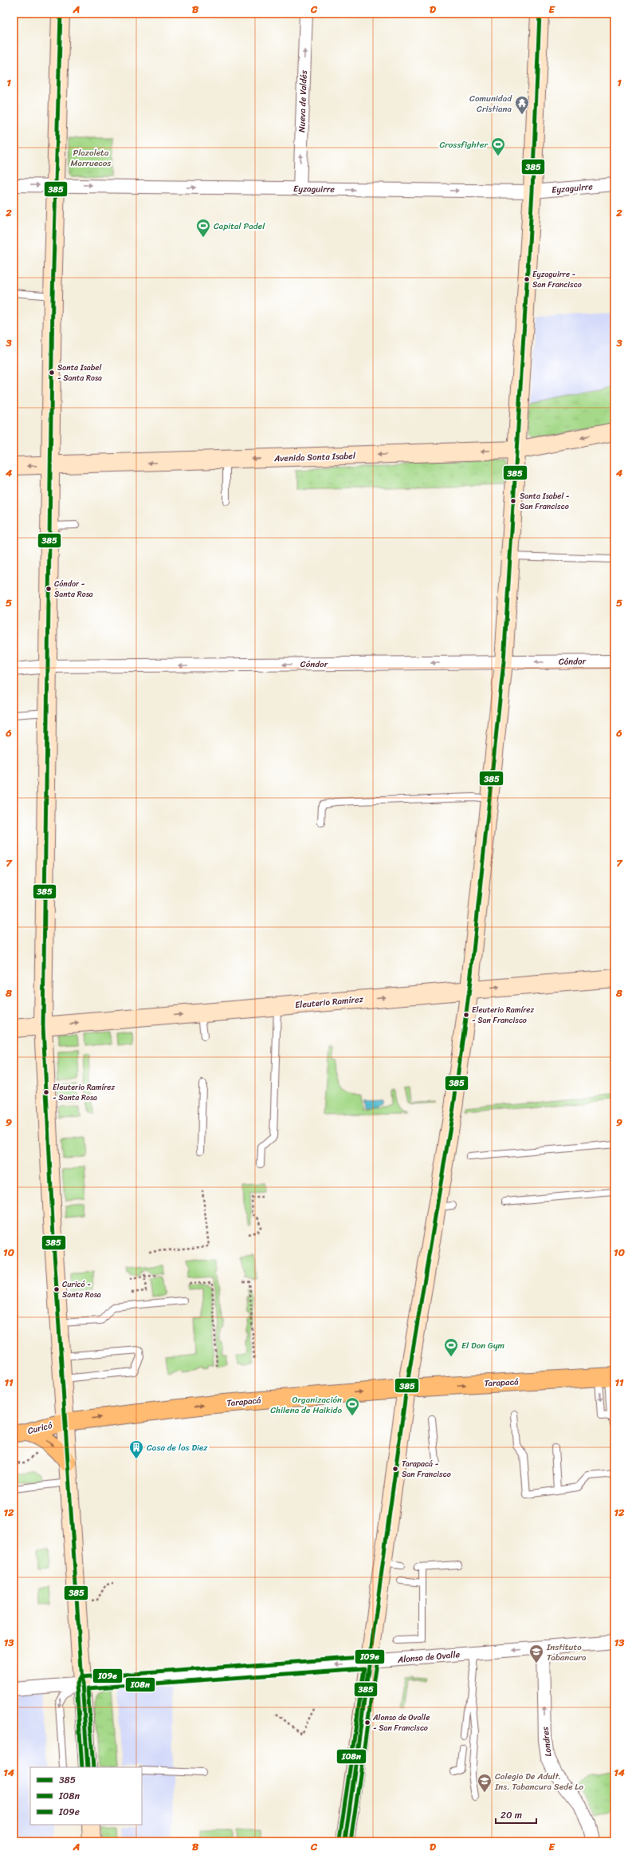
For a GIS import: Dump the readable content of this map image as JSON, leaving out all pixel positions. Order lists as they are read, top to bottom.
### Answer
{
  "streets": {
    "main road": [
      "Avenida Santa Isabel",
      "Eleuterio Ramírez",
      "Tarapacá",
      "Curicó"
    ],
    "street": [
      "Nueva de Valdés",
      "Eyzaguirre",
      "Cóndor",
      "Alonso de Ovalle",
      "Londres"
    ]
  },
  "crossings": [
    ["Nueva de Valdés", "Eyzaguirre"],
    ["Tarapacá", "Curicó"],
    ["Alonso de Ovalle", "Londres"]
  ],
  "one_way": [
    "Nueva de Valdés",
    "Eyzaguirre",
    "Avenida Santa Isabel",
    "Cóndor",
    "Eleuterio Ramírez",
    "Tarapacá",
    "Alonso de Ovalle",
    "Londres"
  ],
  "parks": ["Plazoleta Marruecos"],
  "places": {
    "temple": ["Comunidad Cristiana"],
    "sports": [
      "Crossfighter",
      "Capital Padel",
      "El Don Gym",
      "Organización Chilena de Haikido"
    ],
    "other": [
      "Eyzaguirre - San Francisco",
      "Santa Isabel - Santa Rosa",
      "Santa Isabel - San Francisco",
      "Cóndor - Santa Rosa",
      "Eleuterio Ramírez - San Francisco",
      "Eleuterio Ramírez - Santa Rosa",
      "Curicó - Santa Rosa",
      "Tarapacá - San Francisco",
      "Alonso de Ovalle - San Francisco"
    ],
    "building": ["Casa de los Diez"],
    "school or university": ["Instituto Tabancura", "Colegio De Adult. Ins. Tabancura Sede Lo"]
  },
  "lines": ["transit line 385", "transit line I09e", "transit line I08n"],
  "legend": ["385", "I08n", "I09e"],
  "scale_bar": "20 m",
  "grid": {
    "columns": [
      "A",
      "B",
      "C",
      "D",
      "E"
    ],
    "rows": [
      "1",
      "2",
      "3",
      "4",
      "5",
      "6",
      "7",
      "8",
      "9",
      "10",
      "11",
      "12",
      "13",
      "14"
    ]
  }
}
